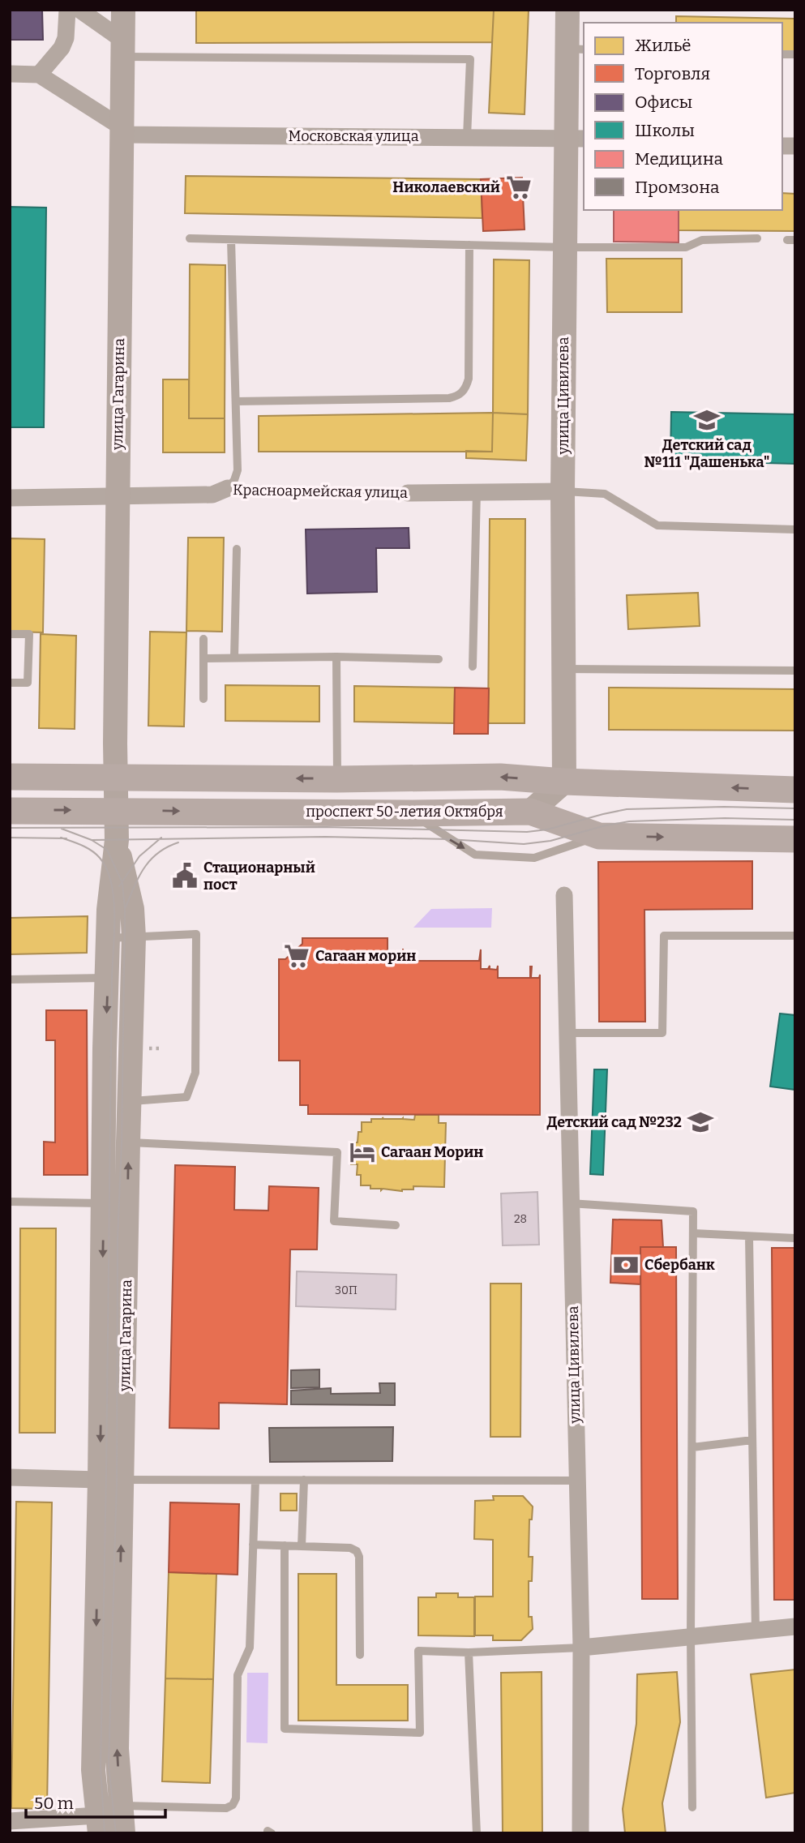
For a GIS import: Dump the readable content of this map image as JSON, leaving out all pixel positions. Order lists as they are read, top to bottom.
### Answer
{
  "streets": {
    "main road": ["проспект 50-летия Октября"],
    "street": [
      "Московская улица",
      "улица Гагарина",
      "улица Цивилева",
      "Красноармейская улица"
    ]
  },
  "crossings": [
    ["Московская улица", "улица Гагарина"],
    ["Московская улица", "улица Цивилева"],
    ["улица Гагарина", "Красноармейская улица"],
    ["улица Гагарина", "проспект 50-летия Октября"],
    ["улица Цивилева", "Красноармейская улица"]
  ],
  "places": {
    "supermarket": ["Николаевский", "Сагаан морин"],
    "school or university": ["Детский сад №111 \"Дашенька\"", "Детский сад №232"],
    "public building": ["Стационарный пост"],
    "hotel": ["Сагаан Морин"],
    "bank": ["Сбербанк"]
  },
  "house_numbers": ["28", "30П"],
  "legend": [
    "Жильё",
    "Торговля",
    "Офисы",
    "Школы",
    "Медицина",
    "Промзона"
  ],
  "scale_bar": "50 m"
}
